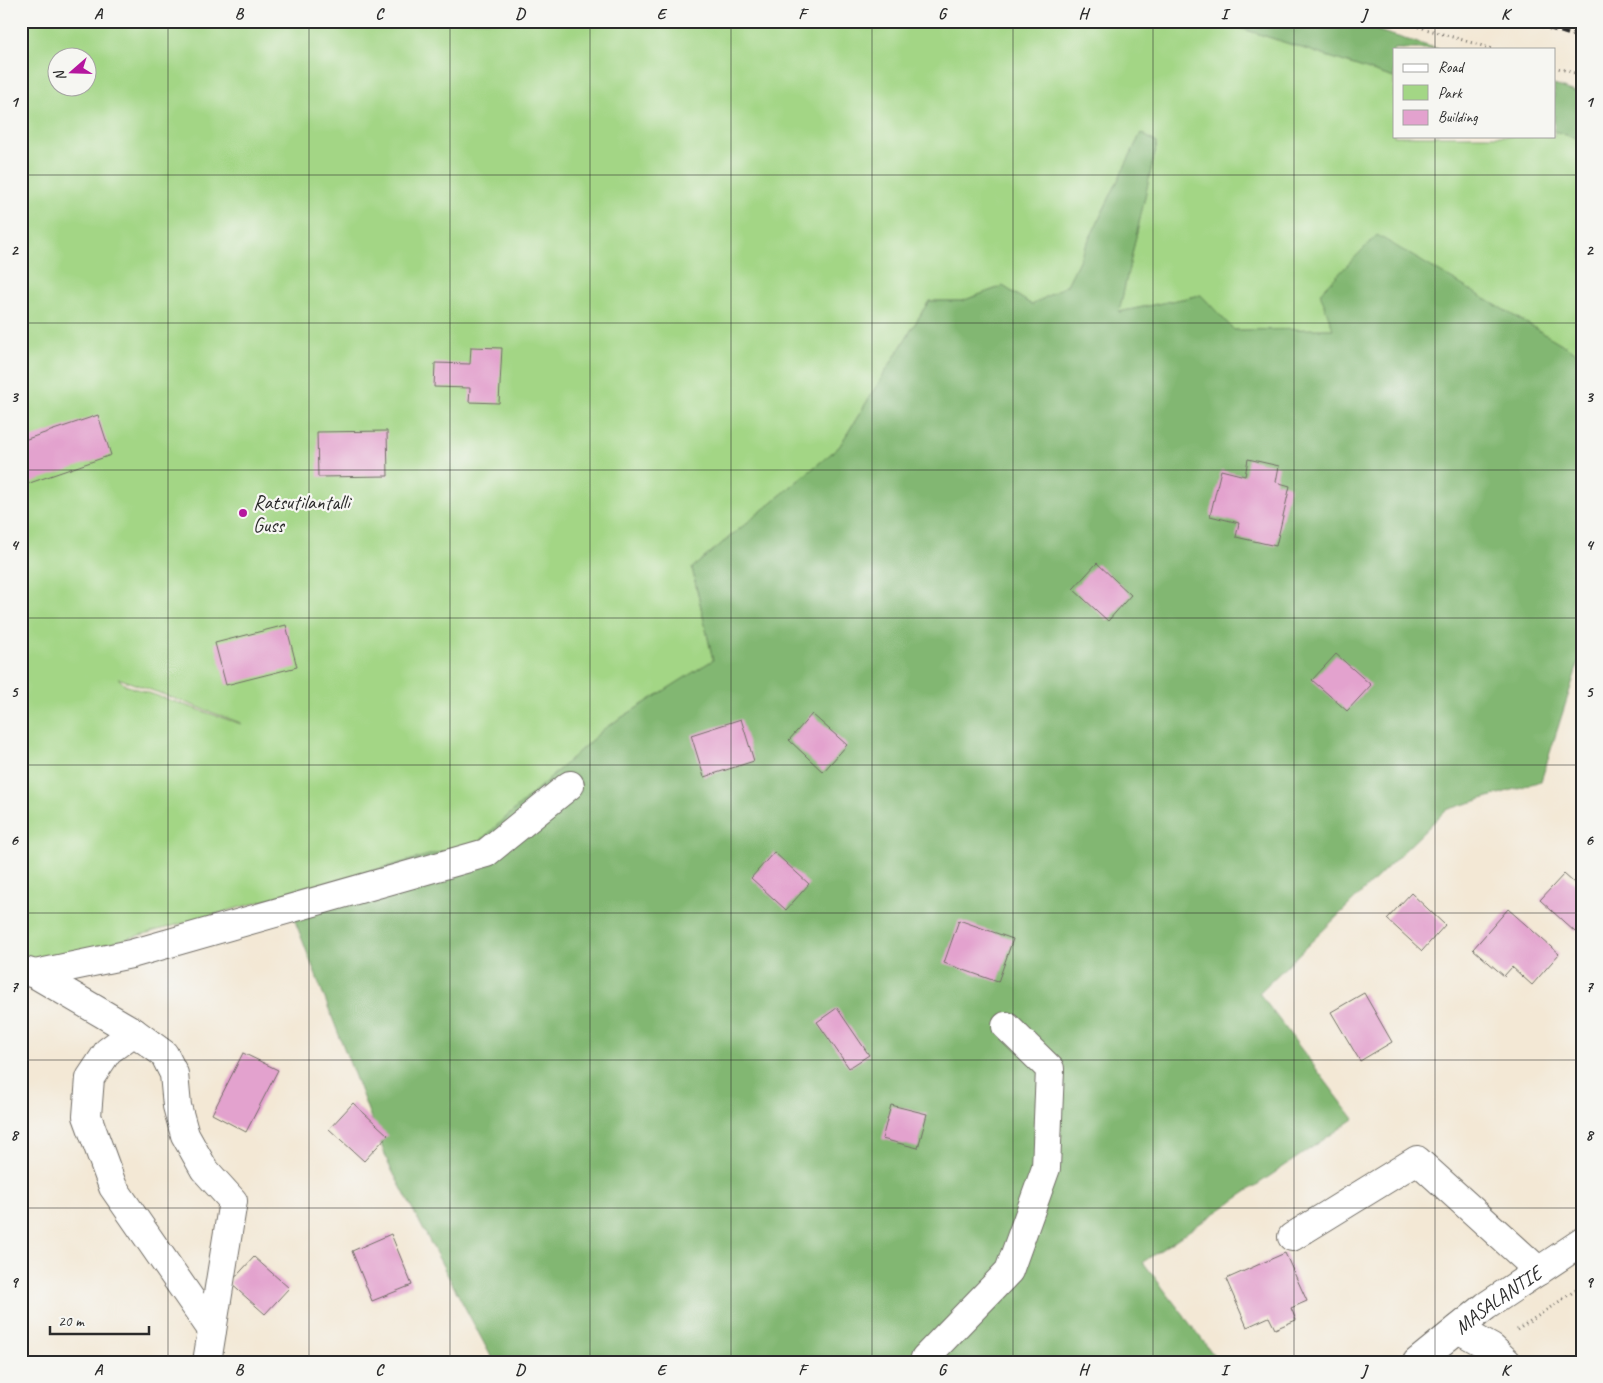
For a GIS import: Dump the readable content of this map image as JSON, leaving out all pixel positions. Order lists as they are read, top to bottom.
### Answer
{
  "streets": {
    "street": ["MASALANTIE"]
  },
  "places": ["Ratsutilantalli Guss"],
  "legend": ["Road", "Park", "Building"],
  "scale_bar": "20 m",
  "north": "left",
  "grid": {
    "columns": [
      "A",
      "B",
      "C",
      "D",
      "E",
      "F",
      "G",
      "H",
      "I",
      "J",
      "K"
    ],
    "rows": [
      "1",
      "2",
      "3",
      "4",
      "5",
      "6",
      "7",
      "8",
      "9"
    ]
  }
}
